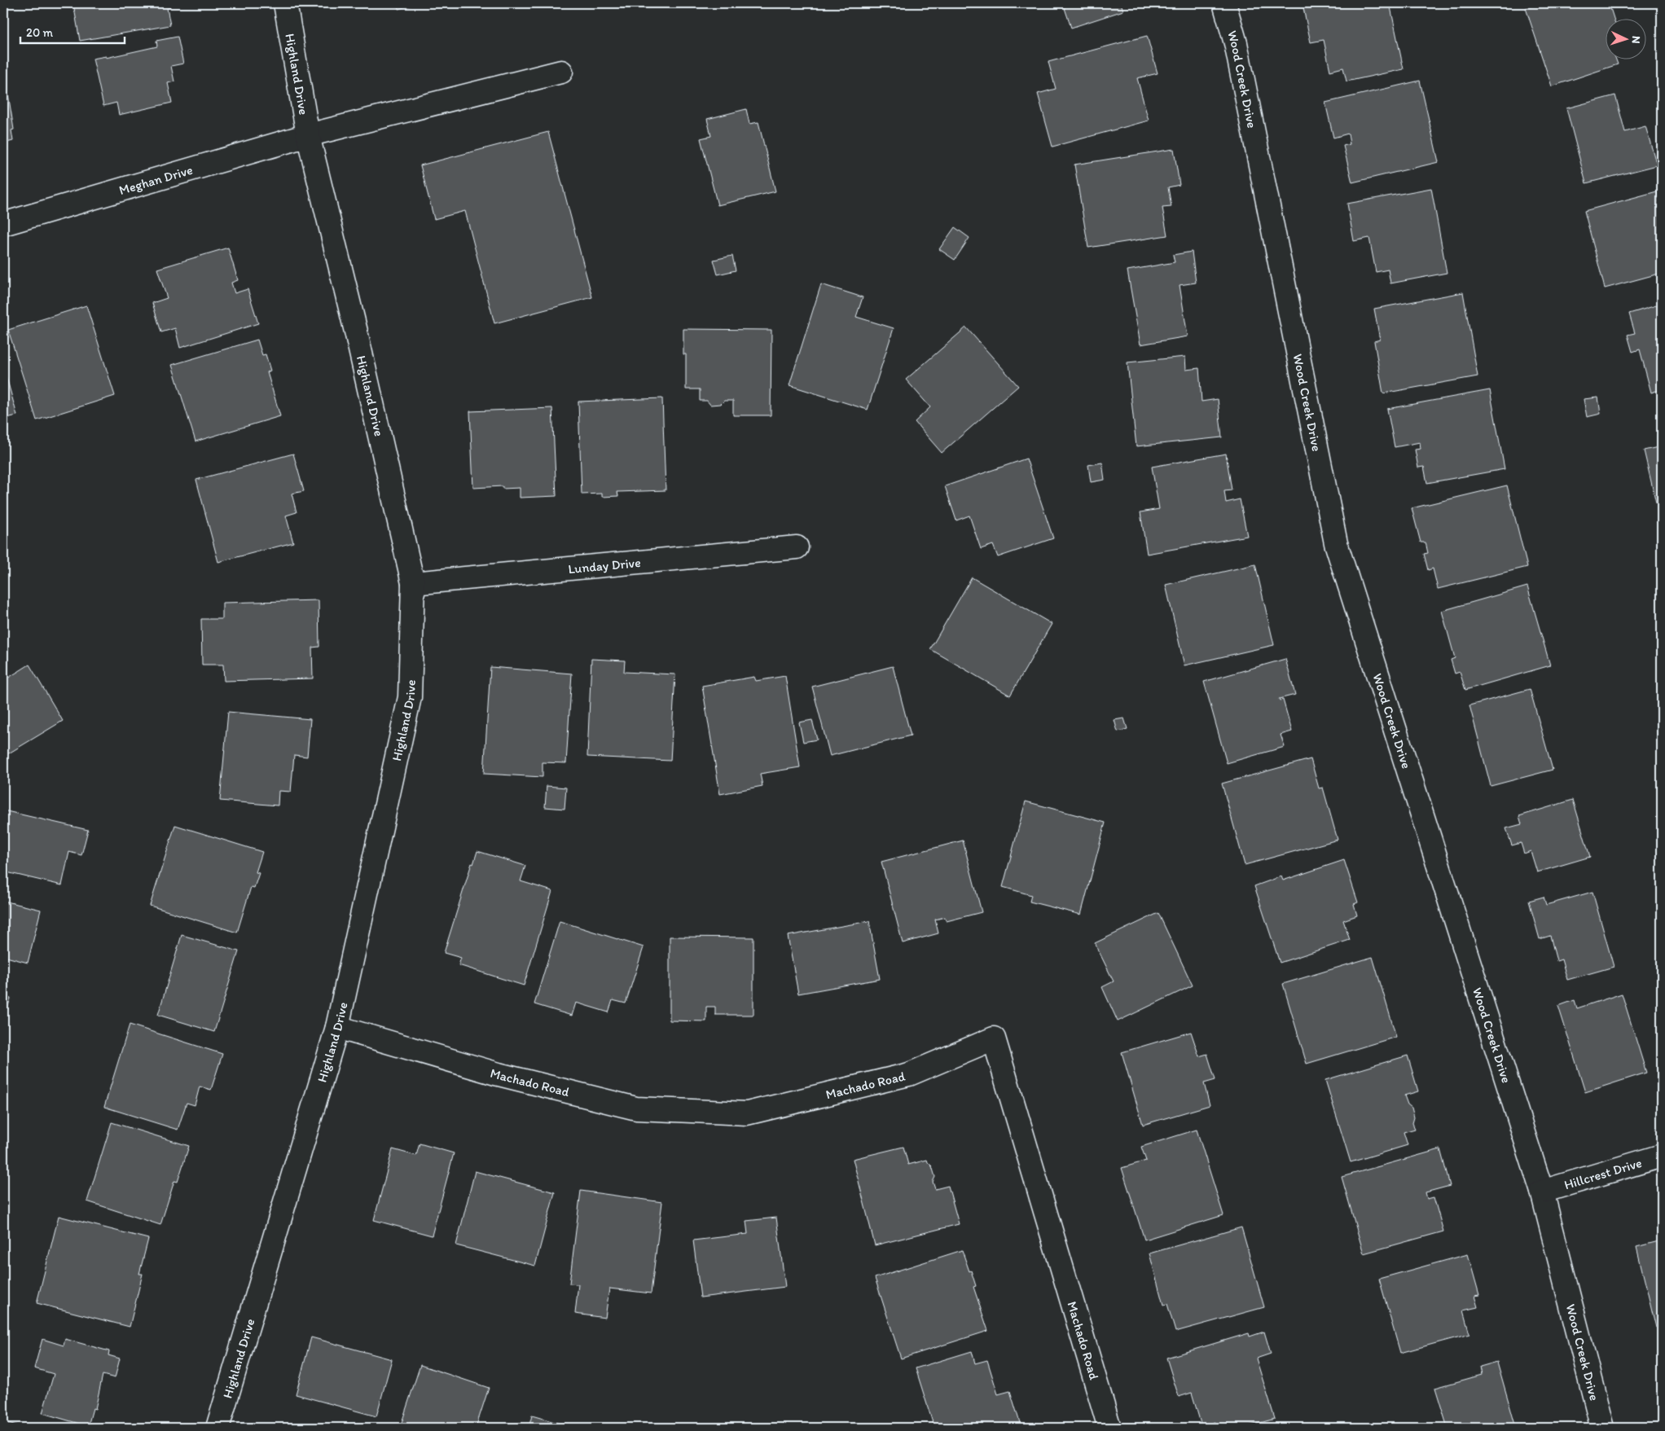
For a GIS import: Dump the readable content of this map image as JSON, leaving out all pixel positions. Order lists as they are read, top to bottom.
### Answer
{
  "streets": {
    "street": [
      "Highland Drive",
      "Wood Creek Drive",
      "Meghan Drive",
      "Lunday Drive",
      "Machado Road",
      "Hillcrest Drive"
    ]
  },
  "crossings": [
    ["Highland Drive", "Meghan Drive"],
    ["Highland Drive", "Lunday Drive"],
    ["Highland Drive", "Machado Road"],
    ["Wood Creek Drive", "Hillcrest Drive"]
  ],
  "scale_bar": "20 m",
  "north": "right"
}
